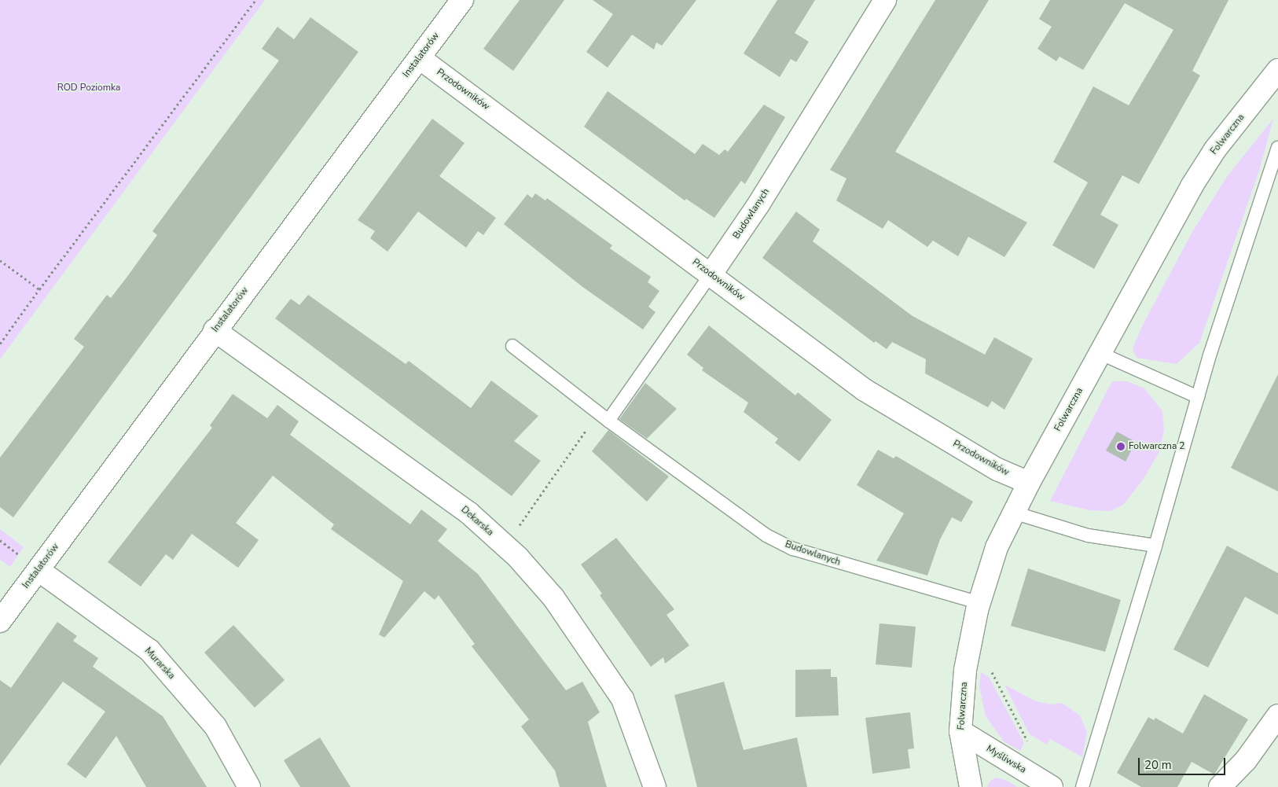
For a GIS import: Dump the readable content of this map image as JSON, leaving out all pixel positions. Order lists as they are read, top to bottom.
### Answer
{
  "streets": {
    "street": [
      "Instalatorów",
      "Przodowników",
      "Folwarczna",
      "Budowlanych",
      "Dekarska",
      "Murarska",
      "Myśliwska"
    ]
  },
  "crossings": [
    ["Instalatorów", "Przodowników"],
    ["Instalatorów", "Dekarska"],
    ["Instalatorów", "Murarska"],
    ["Przodowników", "Folwarczna"],
    ["Przodowników", "Budowlanych"],
    ["Folwarczna", "Budowlanych"],
    ["Folwarczna", "Myśliwska"]
  ],
  "parks": ["ROD Poziomka"],
  "places": ["Folwarczna 2"],
  "scale_bar": "20 m"
}
